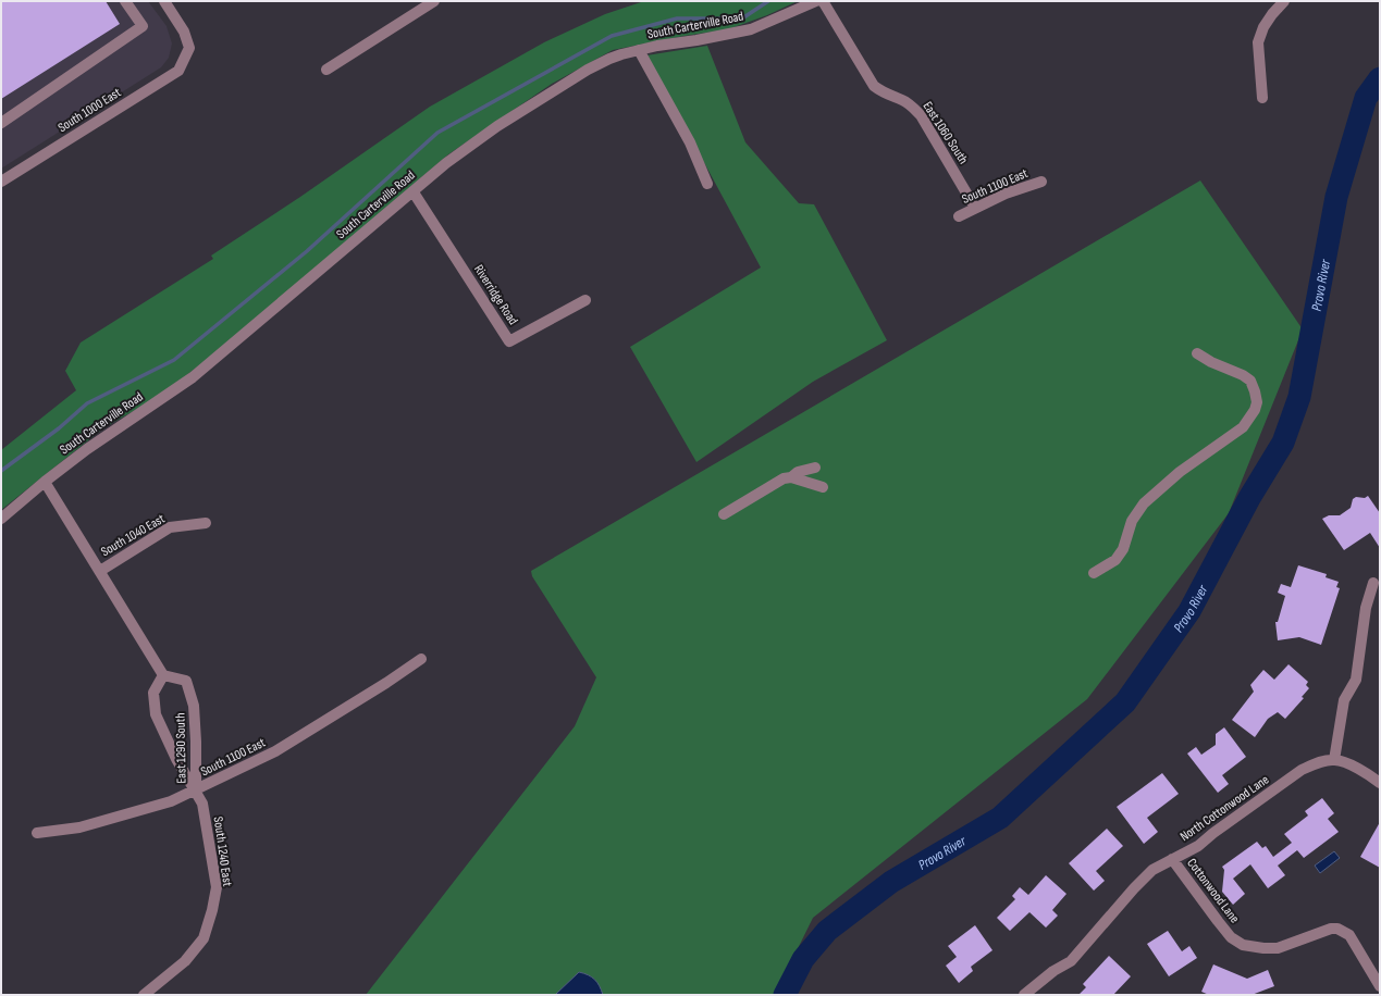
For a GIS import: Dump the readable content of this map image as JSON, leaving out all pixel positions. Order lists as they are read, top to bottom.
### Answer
{
  "streets": {
    "street": [
      "South Carterville Road",
      "South 1000 East",
      "East 1060 South",
      "South 1100 East",
      "Riverridge Road",
      "South 1040 East",
      "East 1290 South",
      "North Cottonwood Lane",
      "South 1240 East",
      "Cottonwood Lane"
    ]
  },
  "crossings": [
    ["South Carterville Road", "Riverridge Road"],
    ["East 1060 South", "South 1100 East"],
    ["South 1100 East", "East 1290 South"],
    ["South 1100 East", "South 1240 East"],
    ["East 1290 South", "South 1240 East"],
    ["North Cottonwood Lane", "Cottonwood Lane"]
  ],
  "water": ["Provo River"]
}
